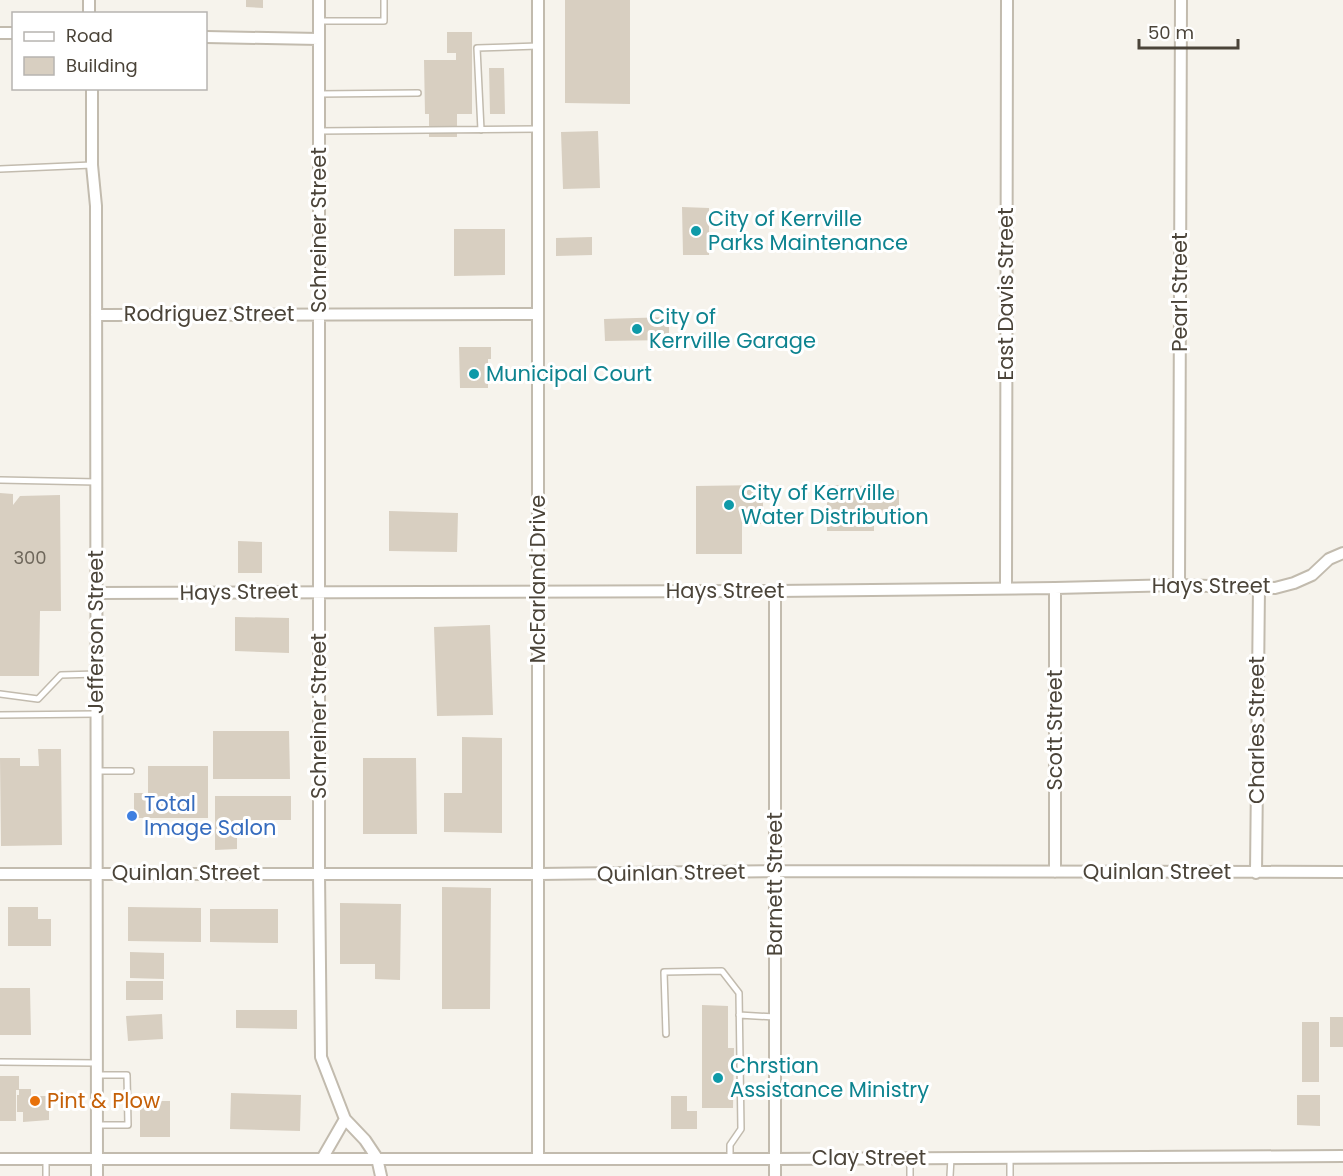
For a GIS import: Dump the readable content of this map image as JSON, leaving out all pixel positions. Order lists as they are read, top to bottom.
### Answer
{
  "streets": {
    "street": [
      "Schreiner Street",
      "Pearl Street",
      "East Davis Street",
      "Rodriguez Street",
      "McFarland Drive",
      "Hays Street",
      "Jefferson Street",
      "Scott Street",
      "Charles Street",
      "Quinlan Street",
      "Barnett Street",
      "Clay Street"
    ]
  },
  "crossings": [
    ["Schreiner Street", "Rodriguez Street"],
    ["Schreiner Street", "Hays Street"],
    ["Schreiner Street", "Quinlan Street"],
    ["Schreiner Street", "Clay Street"],
    ["Pearl Street", "Hays Street"],
    ["East Davis Street", "Hays Street"],
    ["Rodriguez Street", "McFarland Drive"],
    ["Rodriguez Street", "Jefferson Street"],
    ["McFarland Drive", "Hays Street"],
    ["McFarland Drive", "Quinlan Street"],
    ["McFarland Drive", "Clay Street"],
    ["Hays Street", "Jefferson Street"],
    ["Hays Street", "Scott Street"],
    ["Hays Street", "Charles Street"],
    ["Hays Street", "Barnett Street"],
    ["Jefferson Street", "Quinlan Street"],
    ["Jefferson Street", "Clay Street"],
    ["Scott Street", "Quinlan Street"],
    ["Charles Street", "Quinlan Street"],
    ["Quinlan Street", "Barnett Street"],
    ["Barnett Street", "Clay Street"]
  ],
  "places": [
    "City of Kerrville Parks Maintenance",
    "City of Kerrville Garage",
    "Municipal Court",
    "City of Kerrville Water Distribution",
    "Total Image Salon",
    "Chrstian Assistance Ministry",
    "Pint & Plow"
  ],
  "house_numbers": ["300"],
  "legend": ["Road", "Building"],
  "scale_bar": "50 m"
}
